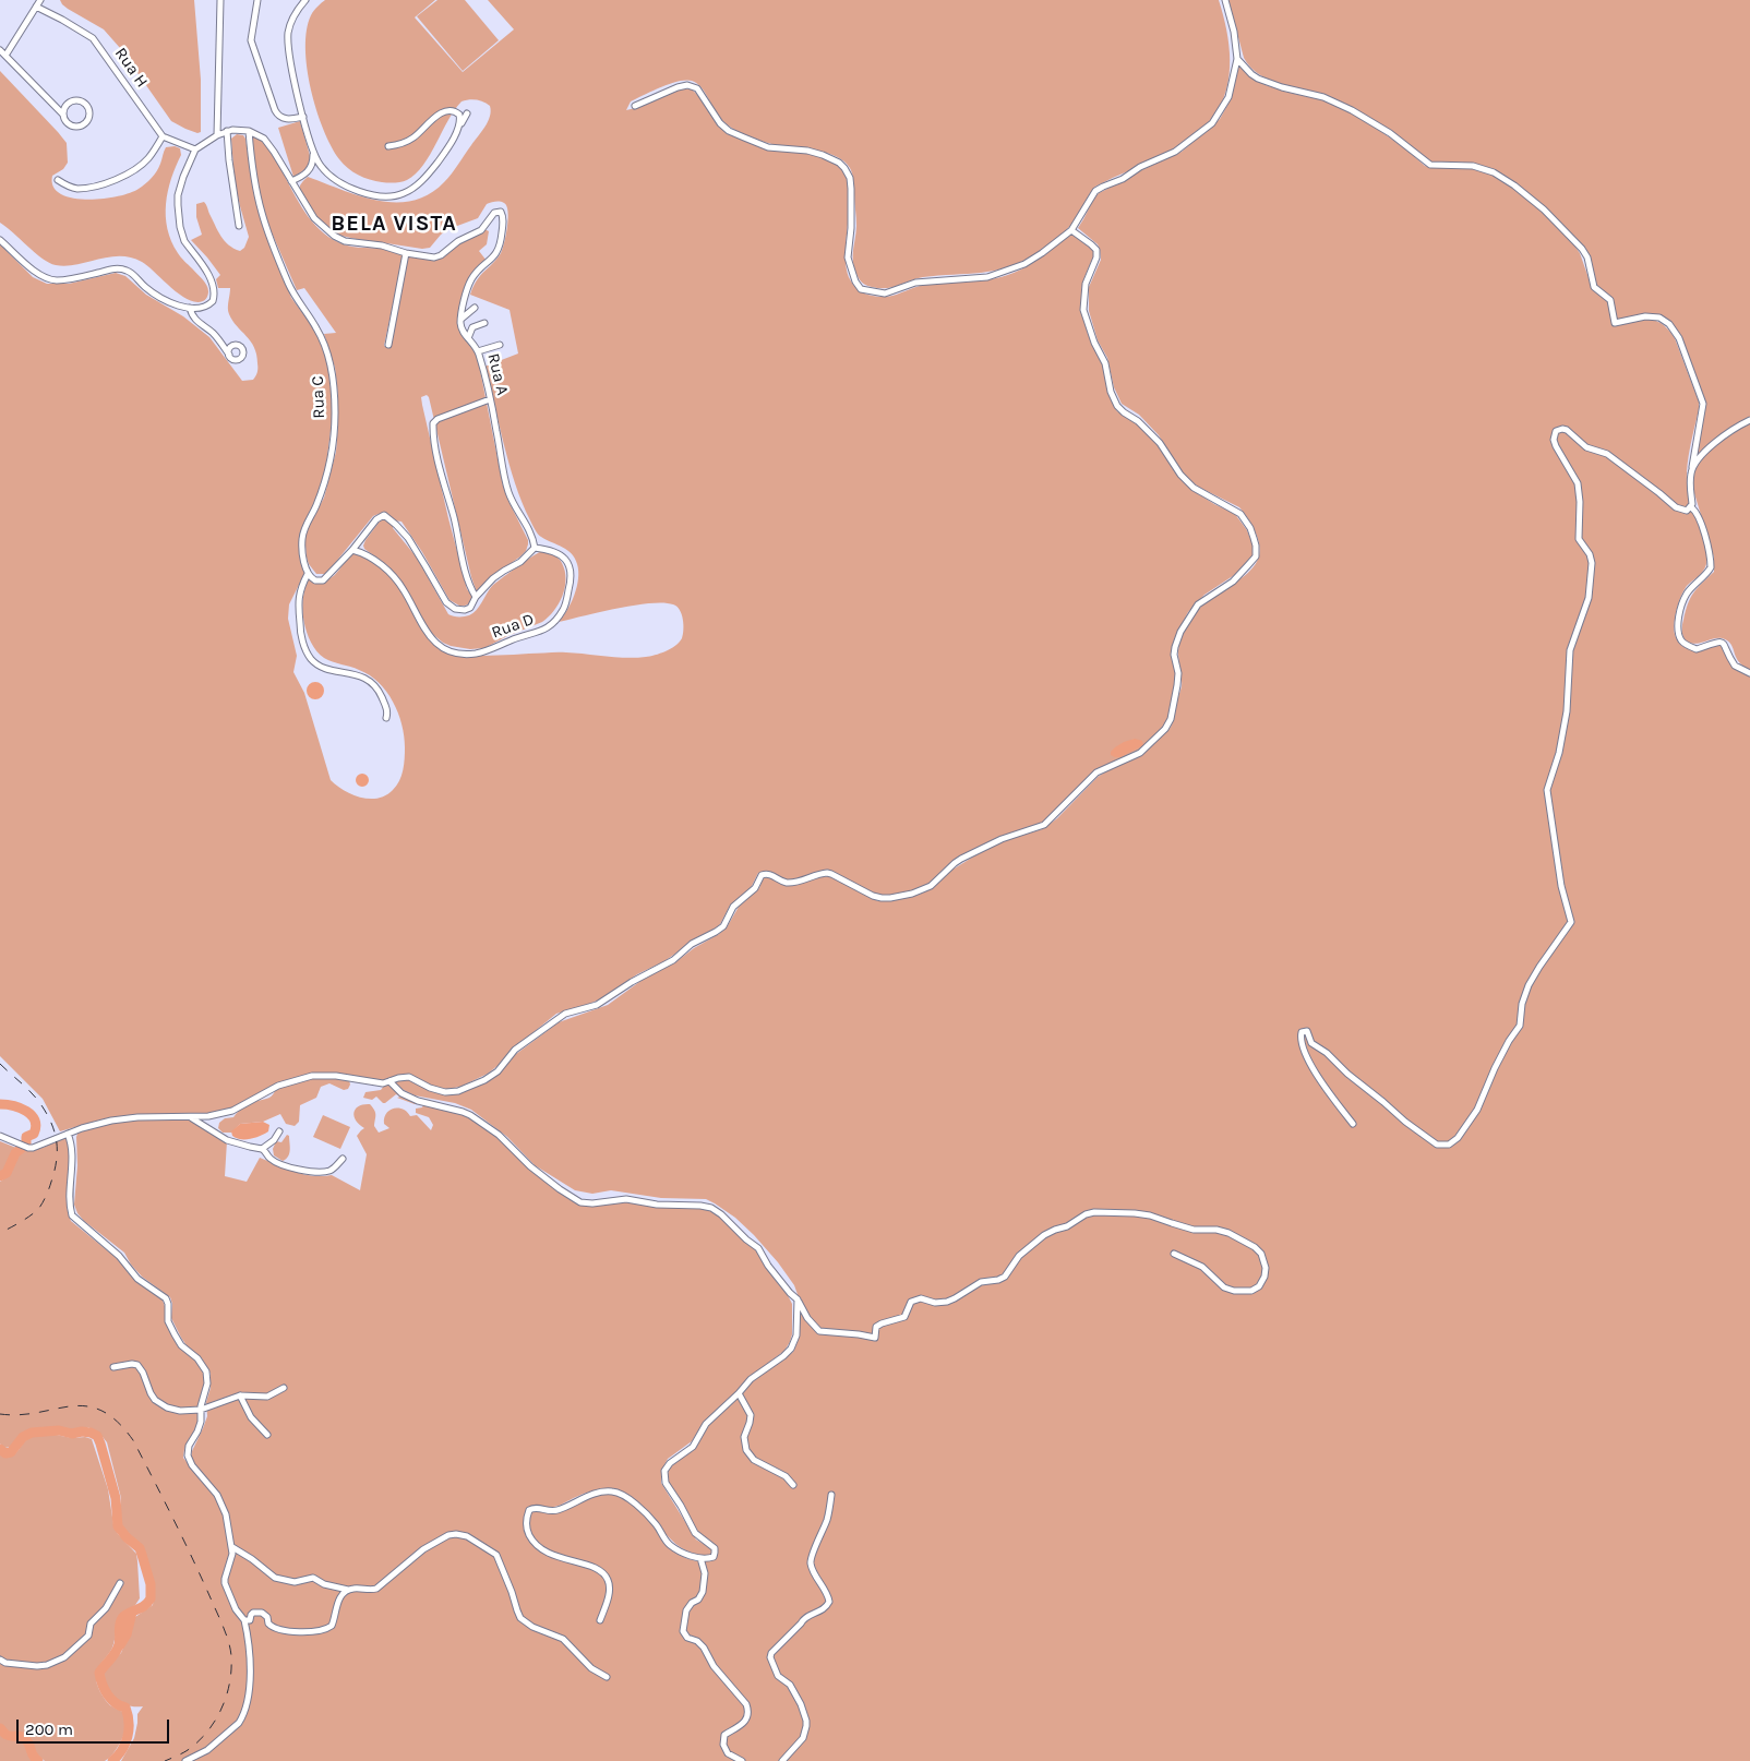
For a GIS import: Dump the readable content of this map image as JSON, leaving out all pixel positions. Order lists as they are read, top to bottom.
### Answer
{
  "streets": {
    "street": [
      "Rua H",
      "Rua A",
      "Rua C",
      "Rua D"
    ]
  },
  "crossings": [
    ["Rua A", "Rua D"]
  ],
  "districts": ["BELA VISTA"],
  "scale_bar": "200 m"
}
